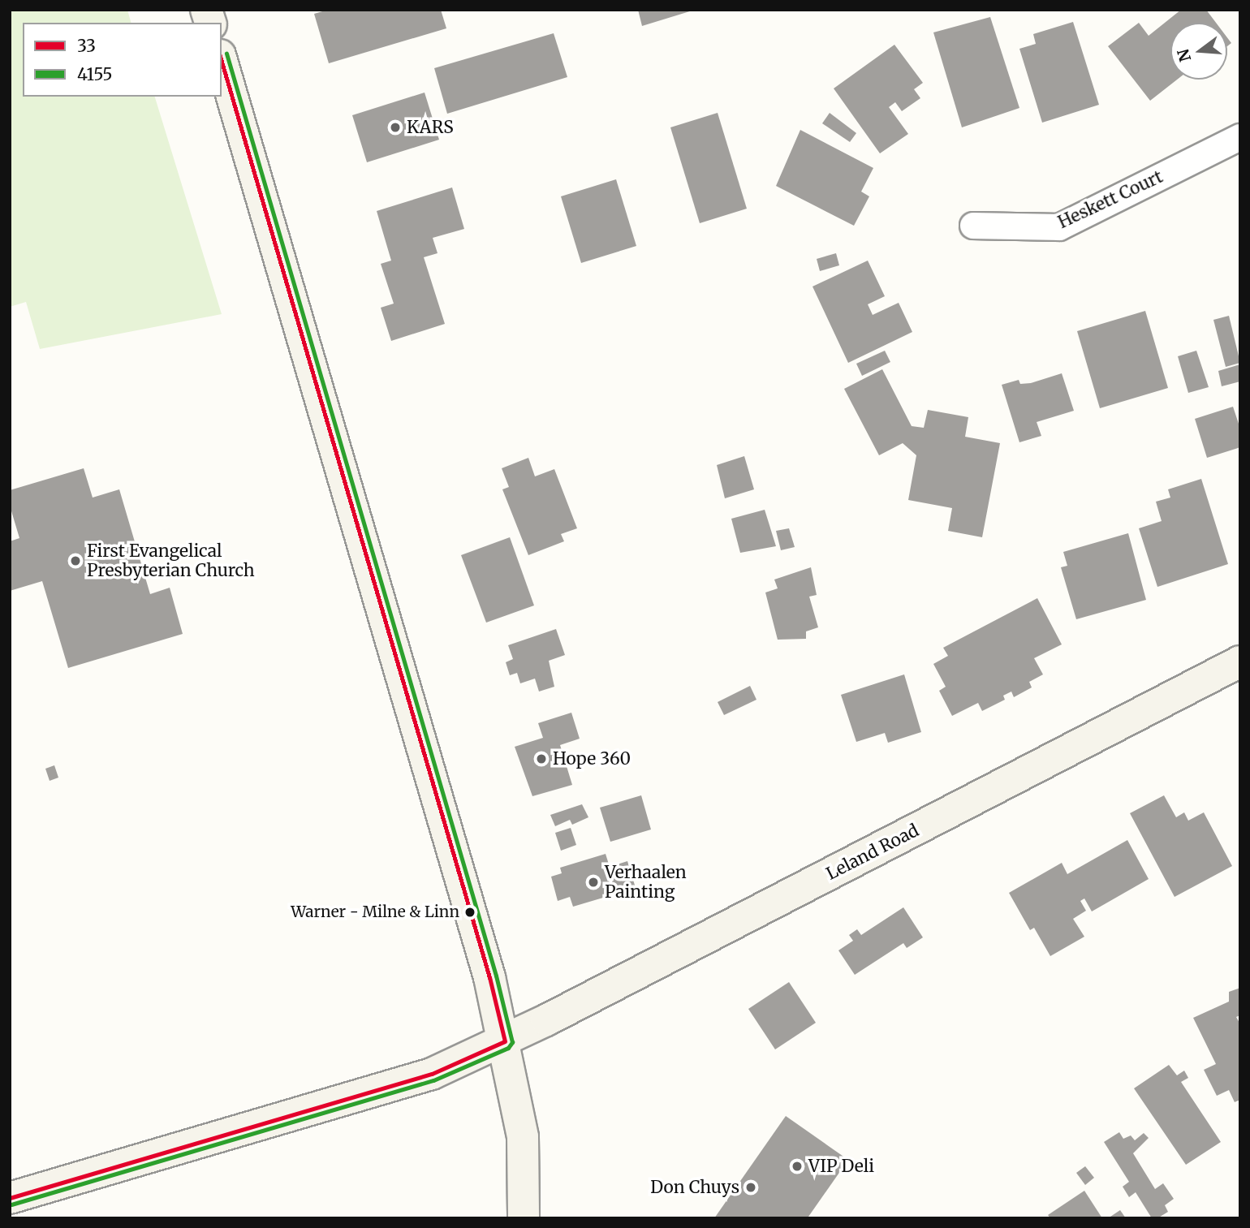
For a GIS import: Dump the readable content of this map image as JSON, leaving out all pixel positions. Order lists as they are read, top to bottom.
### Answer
{
  "streets": {
    "main road": ["Leland Road"],
    "street": ["Heskett Court"]
  },
  "places": [
    "KARS",
    "First Evangelical Presbyterian Church",
    "Hope 360",
    "Verhaalen Painting",
    "Warner - Milne & Linn",
    "VIP Deli",
    "Don Chuys"
  ],
  "lines": ["transit line 4155", "transit line 33"],
  "legend": ["33", "4155"],
  "north": "left"
}
